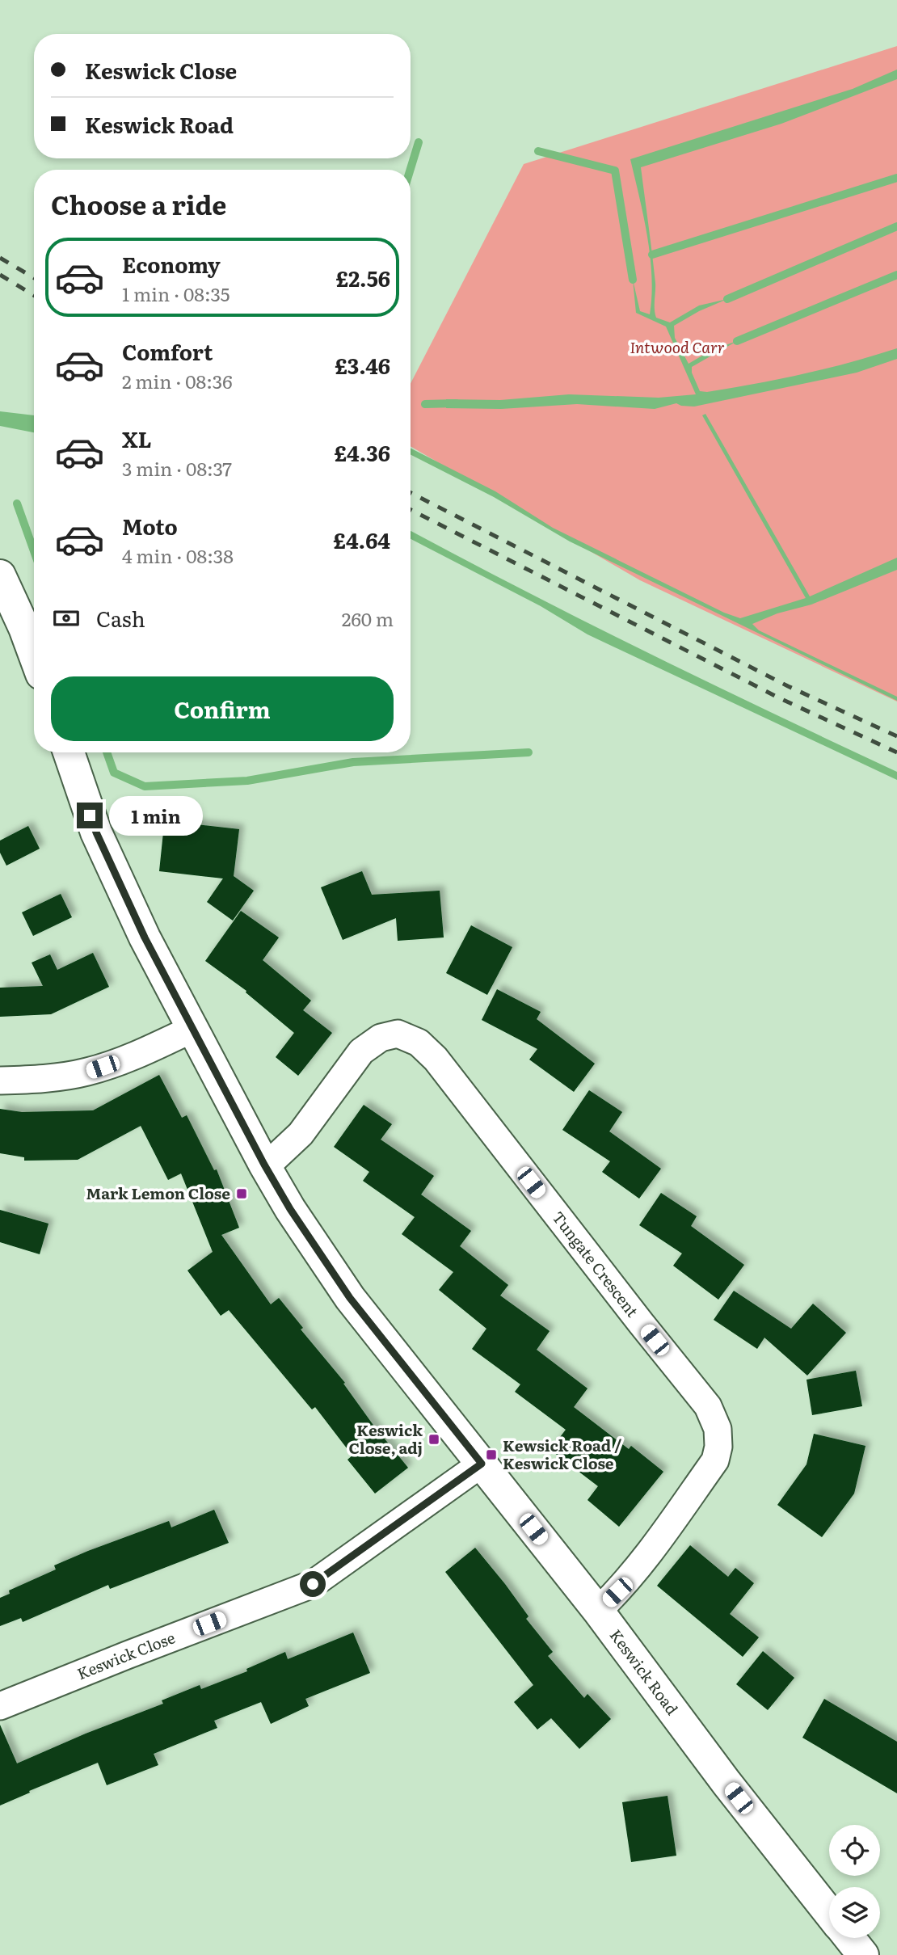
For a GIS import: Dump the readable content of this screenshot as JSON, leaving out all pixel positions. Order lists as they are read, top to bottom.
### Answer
{
  "streets": {
    "street": ["Tungate Crescent", "Keswick Close", "Keswick Road"]
  },
  "crossings": [
    ["Tungate Crescent", "Keswick Road"],
    ["Keswick Close", "Keswick Road"]
  ],
  "parks": ["Intwood Carr"],
  "places": {
    "transit": ["Mark Lemon Close", "Keswick Close, adj", "Kewsick Road / Keswick Close"]
  },
  "page": {
    "banner": ["Keswick Close", "Keswick Road"],
    "heading": "Choose a ride",
    "list": [
      {
        "name": "Economy",
        "note": "1 min · 08:35",
        "value": "£2.56"
      },
      {
        "name": "Comfort",
        "note": "2 min · 08:36",
        "value": "£3.46"
      },
      {
        "name": "XL",
        "note": "3 min · 08:37",
        "value": "£4.36"
      },
      {
        "name": "Moto",
        "note": "4 min · 08:38",
        "value": "£4.64"
      }
    ],
    "pay": ["Cash", "260 m"],
    "buttons": "Confirm",
    "bubble": "1 min"
  }
}
